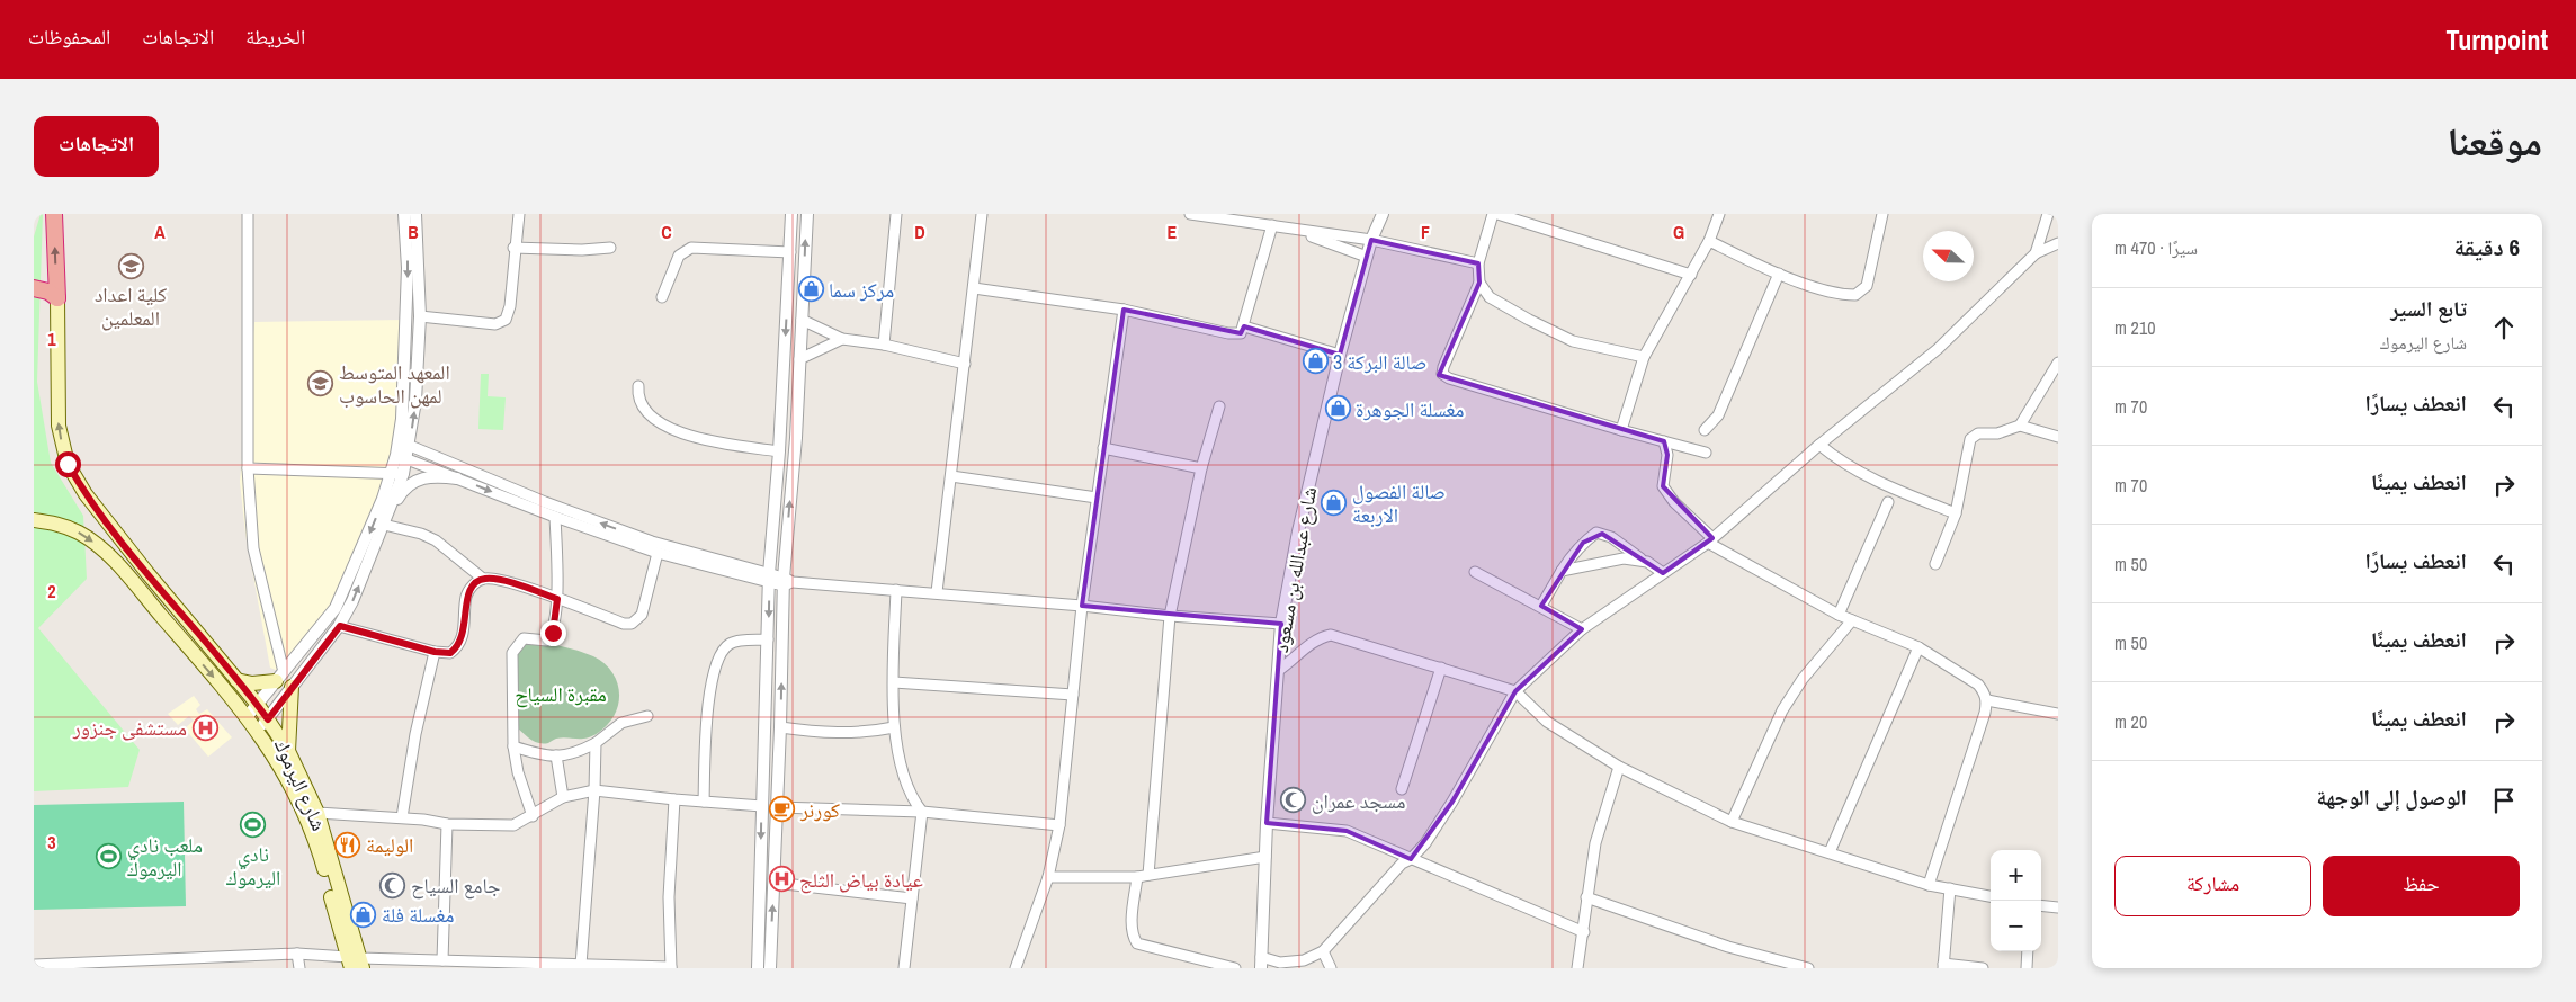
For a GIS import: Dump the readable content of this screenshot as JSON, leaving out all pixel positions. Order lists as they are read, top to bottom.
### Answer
{
  "streets": {
    "main road": ["شارع اليرموك"],
    "street": ["شارع عبدالله بن مسعود"]
  },
  "parks": ["مقبرة السياح"],
  "places": {
    "school or university": ["كلية اعداد المعلمين", "المعهد المتوسط لمهن الحاسوب"],
    "shop": [
      "مركز سما",
      "صالة البركة 3",
      "مغسلة الجوهرة",
      "صالة الفصول الاربعة",
      "مغسلة فلة"
    ],
    "hospital": ["مستشفى جنزور", "عيادة بياض الثلج"],
    "mosque": ["مسجد عمران", "جامع السياح"],
    "cafe": ["كورنر"],
    "sports": ["نادي اليرموك", "ملعب نادي اليرموك"],
    "restaurant": ["الوليمة"]
  },
  "north": "left",
  "page": {
    "header": "Turnpoint",
    "nav": ["الخريطة", "الاتجاهات", "المحفوظات"],
    "title": "موقعنا",
    "buttons": [
      "الاتجاهات",
      ["حفظ", "مشاركة"]
    ],
    "heading": ["6 دقيقة", "سيرًا · 470 m"],
    "list": [
      ["تابع السير", "شارع اليرموك", "210 m"],
      ["انعطف يسارًا", "70 m"],
      ["انعطف يمينًا", "70 m"],
      ["انعطف يسارًا", "50 m"],
      ["انعطف يمينًا", "50 m"],
      ["انعطف يمينًا", "20 m"],
      "الوصول إلى الوجهة"
    ],
    "map_buttons": ["+", "−"]
  },
  "grid": {
    "columns": [
      "A",
      "B",
      "C",
      "D",
      "E",
      "F",
      "G"
    ],
    "rows": ["1", "2", "3"]
  }
}
